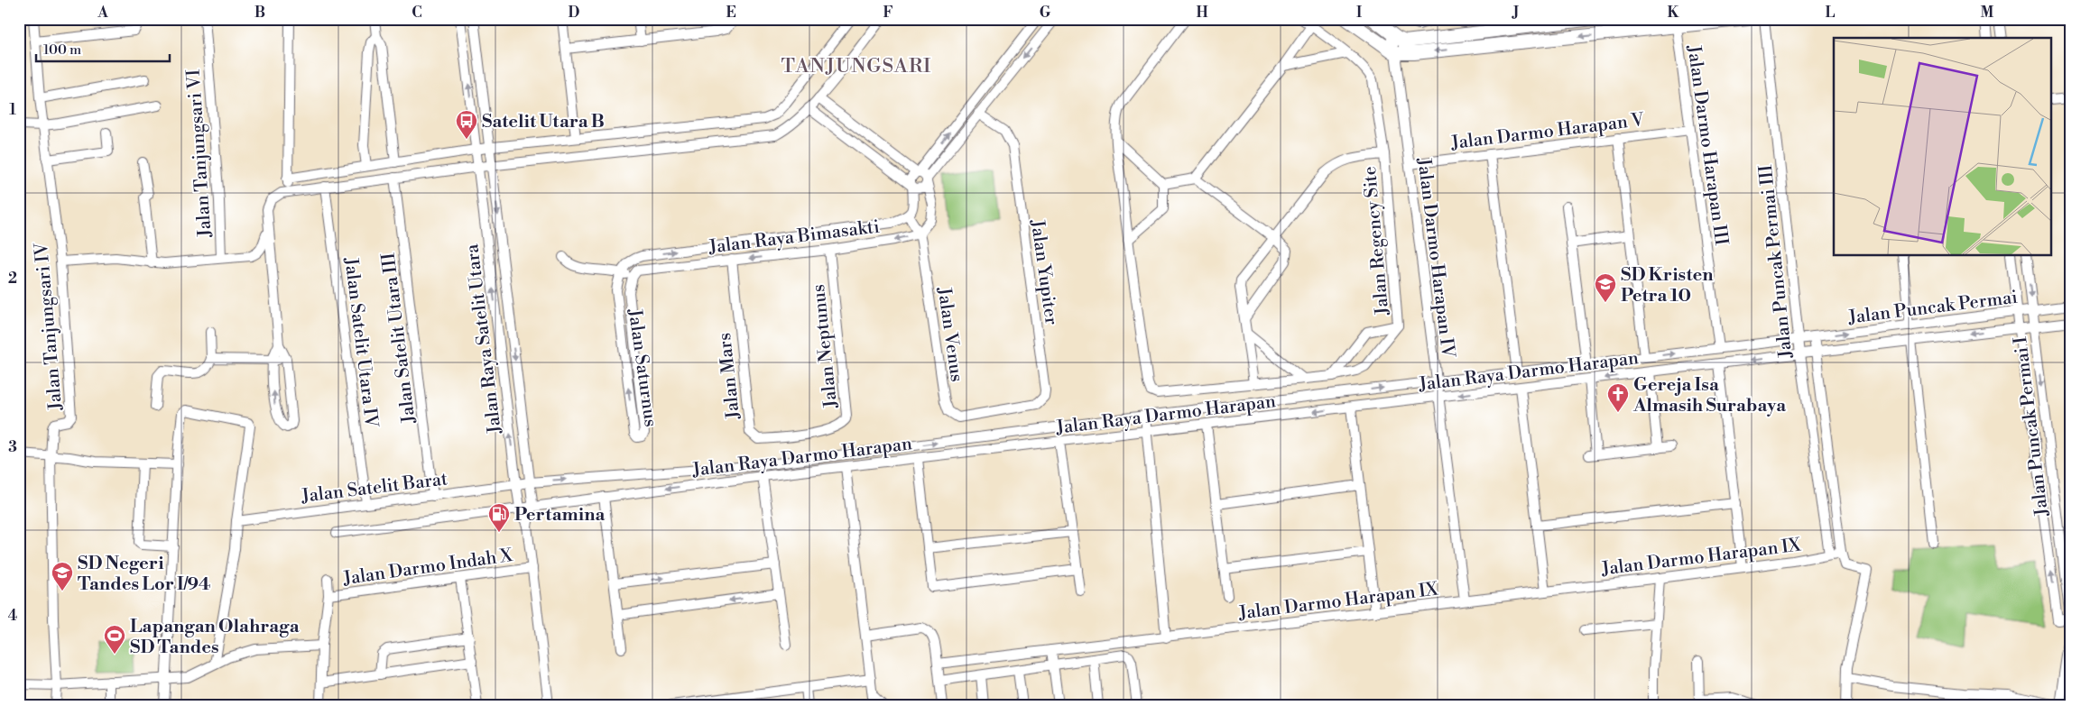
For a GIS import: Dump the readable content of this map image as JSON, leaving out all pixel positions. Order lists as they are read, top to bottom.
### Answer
{
  "streets": {
    "street": [
      "Jalan Darmo Harapan V",
      "Jalan Darmo Harapan III",
      "Jalan Tanjungsari VI",
      "Jalan Raya Bimasakti",
      "Jalan Regency Site",
      "Jalan Darmo Harapan IV",
      "Jalan Puncak Permai III",
      "Jalan Yupiter",
      "Jalan Puncak Permai",
      "Jalan Tanjungsari IV",
      "Jalan Venus",
      "Jalan Satelit Utara III",
      "Jalan Raya Satelit Utara",
      "Jalan Satelit Utara IV",
      "Jalan Neptunus",
      "Jalan Saturnus",
      "Jalan Raya Darmo Harapan",
      "Jalan Mars",
      "Jalan Puncak Permai I",
      "Jalan Satelit Barat",
      "Jalan Darmo Harapan IX",
      "Jalan Darmo Indah X"
    ]
  },
  "crossings": [
    ["Jalan Darmo Harapan V", "Jalan Darmo Harapan III"],
    ["Jalan Darmo Harapan V", "Jalan Darmo Harapan IV"],
    ["Jalan Darmo Harapan III", "Jalan Raya Darmo Harapan"],
    ["Jalan Raya Bimasakti", "Jalan Venus"],
    ["Jalan Raya Bimasakti", "Jalan Neptunus"],
    ["Jalan Raya Bimasakti", "Jalan Saturnus"],
    ["Jalan Raya Bimasakti", "Jalan Mars"],
    ["Jalan Darmo Harapan IV", "Jalan Raya Darmo Harapan"],
    ["Jalan Darmo Harapan IV", "Jalan Darmo Harapan IX"],
    ["Jalan Puncak Permai III", "Jalan Puncak Permai"],
    ["Jalan Puncak Permai III", "Jalan Raya Darmo Harapan"],
    ["Jalan Puncak Permai III", "Jalan Darmo Harapan IX"],
    ["Jalan Yupiter", "Jalan Venus"],
    ["Jalan Puncak Permai", "Jalan Raya Darmo Harapan"],
    ["Jalan Puncak Permai", "Jalan Puncak Permai I"],
    ["Jalan Satelit Utara III", "Jalan Satelit Barat"],
    ["Jalan Raya Satelit Utara", "Jalan Raya Darmo Harapan"],
    ["Jalan Raya Satelit Utara", "Jalan Satelit Barat"],
    ["Jalan Satelit Utara IV", "Jalan Satelit Barat"],
    ["Jalan Neptunus", "Jalan Mars"],
    ["Jalan Raya Darmo Harapan", "Jalan Satelit Barat"]
  ],
  "districts": ["TANJUNGSARI"],
  "places": {
    "bus stop": ["Satelit Utara B"],
    "school or university": ["SD Kristen Petra 10", "SD Negeri Tandes Lor I/94"],
    "church": ["Gereja Isa Almasih Surabaya"],
    "fuel station": ["Pertamina"],
    "sports": ["Lapangan Olahraga SD Tandes"]
  },
  "scale_bar": "100 m",
  "grid": {
    "columns": [
      "A",
      "B",
      "C",
      "D",
      "E",
      "F",
      "G",
      "H",
      "I",
      "J",
      "K",
      "L",
      "M"
    ],
    "rows": [
      "1",
      "2",
      "3",
      "4"
    ]
  }
}
